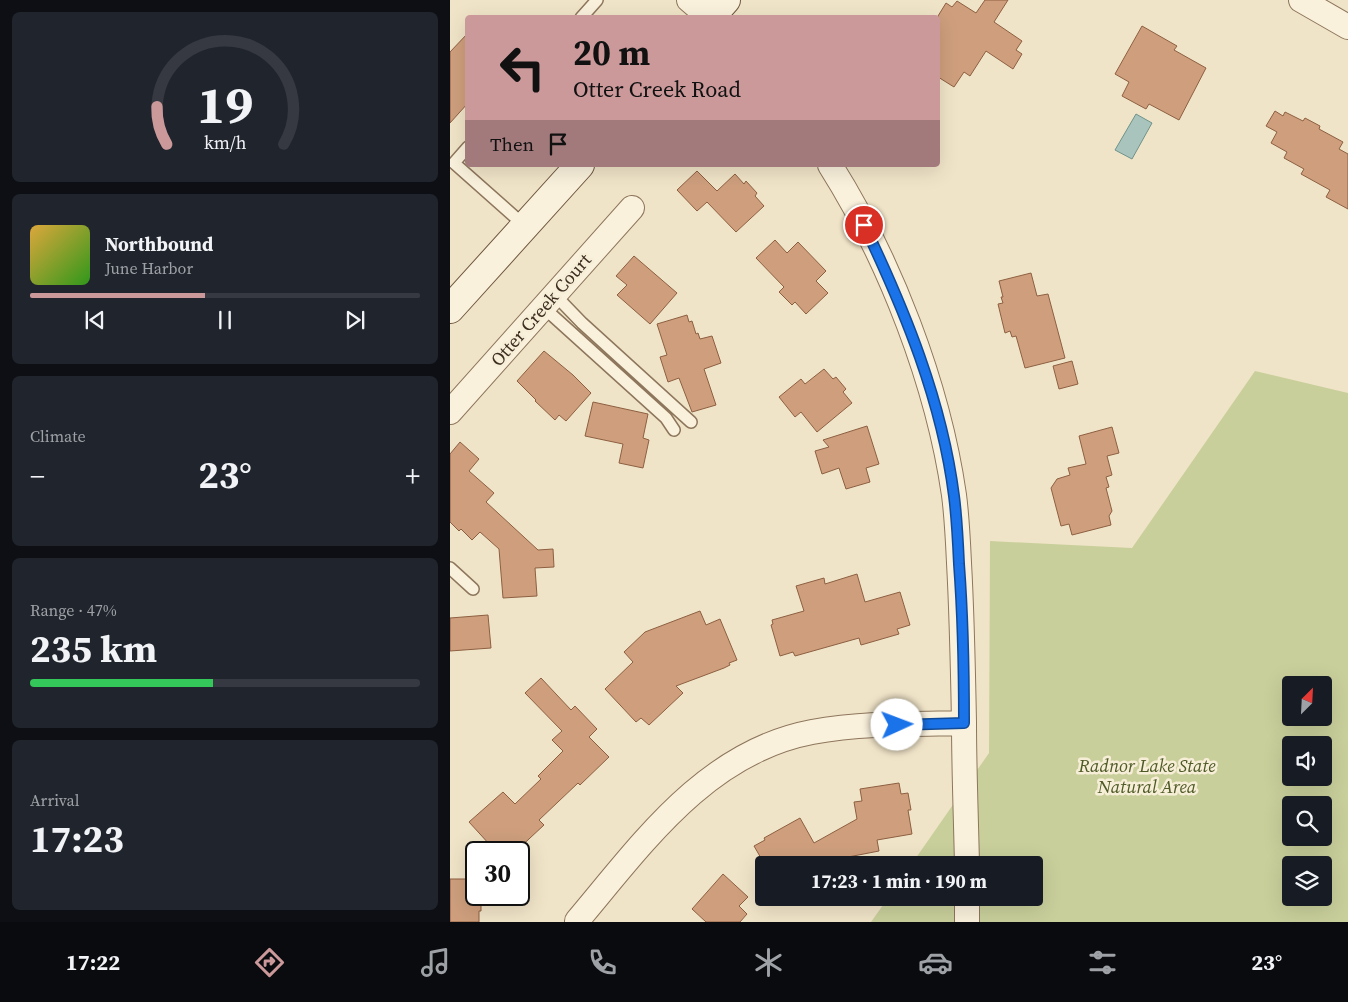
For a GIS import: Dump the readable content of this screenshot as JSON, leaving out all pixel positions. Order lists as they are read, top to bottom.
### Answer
{
  "streets": {
    "street": ["Otter Creek Court"]
  },
  "parks": ["Radnor Lake State Natural Area"],
  "north": "top right",
  "page": {
    "turn": ["20 m", "Otter Creek Road"],
    "then": "Then",
    "song": ["Northbound", "June Harbor"],
    "tile": [
      "Climate",
      ["Range · 47%", "235 km"],
      ["Arrival", "17:23"]
    ],
    "heat": ["−", "23°", "+"],
    "limit": "30",
    "trip": "17:23 · 1 min · 190 m",
    "tabs": ["17:22", "23°"],
    "gauge": ["19", "km/h"]
  }
}
